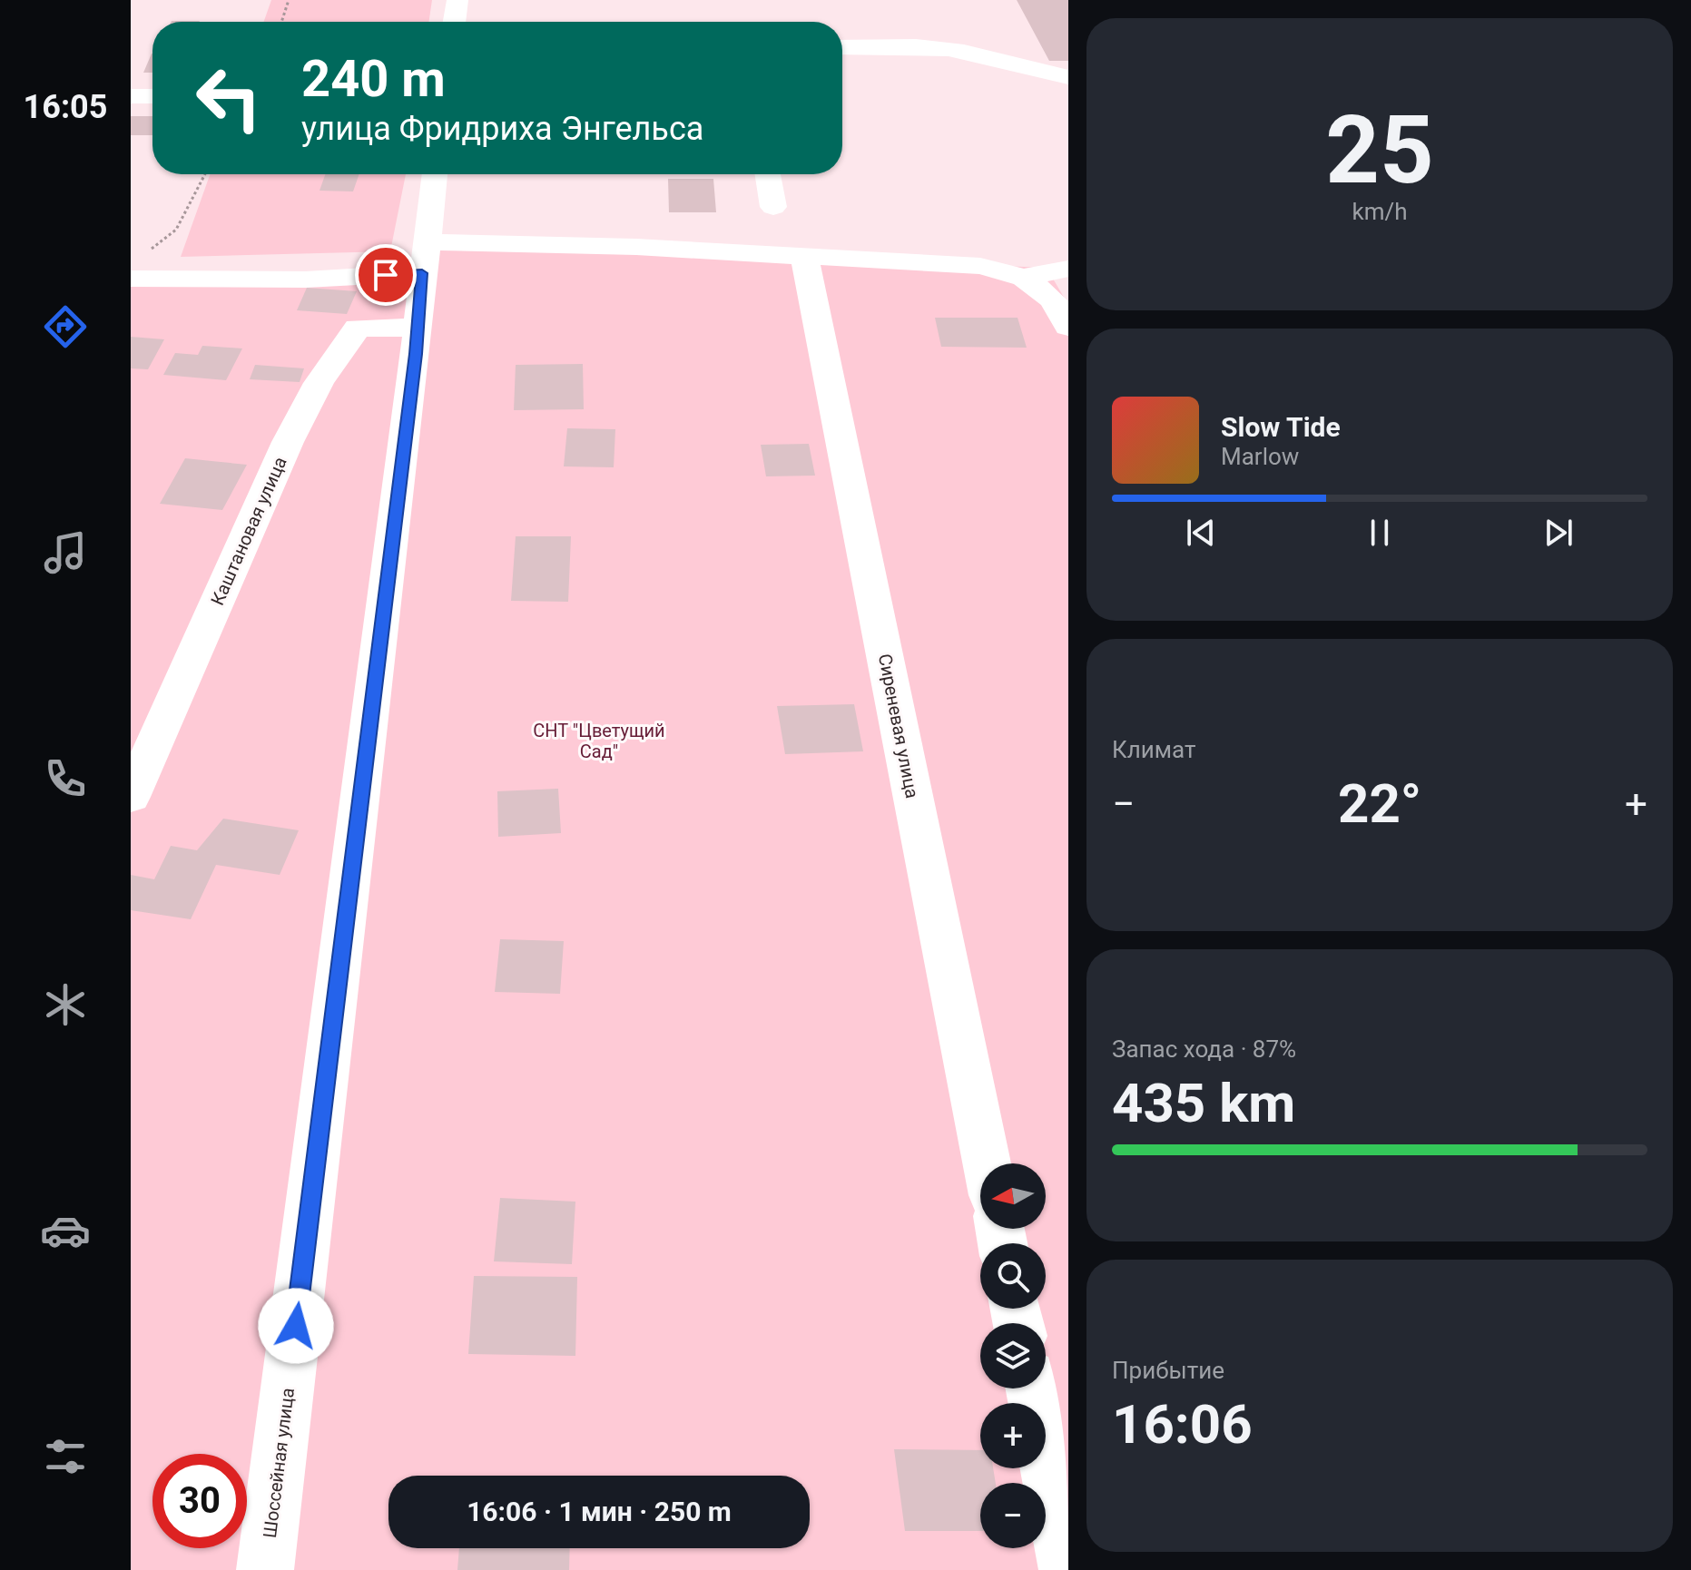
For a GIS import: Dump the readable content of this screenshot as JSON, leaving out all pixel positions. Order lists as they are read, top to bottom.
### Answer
{
  "streets": {
    "street": ["Каштановая улица", "Сиреневая улица", "Шоссейная улица"]
  },
  "crossings": [
    ["Каштановая улица", "Шоссейная улица"]
  ],
  "parks": ["СНТ \"Цветущий Сад\""],
  "north": "left",
  "page": {
    "tabs": "16:05",
    "tile": [
      ["25", "km/h"],
      "Климат",
      ["Запас хода · 87%", "435 km"],
      ["Прибытие", "16:06"]
    ],
    "turn": ["240 m", "улица Фридриха Энгельса"],
    "song": ["Slow Tide", "Marlow"],
    "heat": ["−", "22°", "+"],
    "map_buttons": ["+", "−"],
    "limit": "30",
    "trip": "16:06 · 1 мин · 250 m"
  }
}
